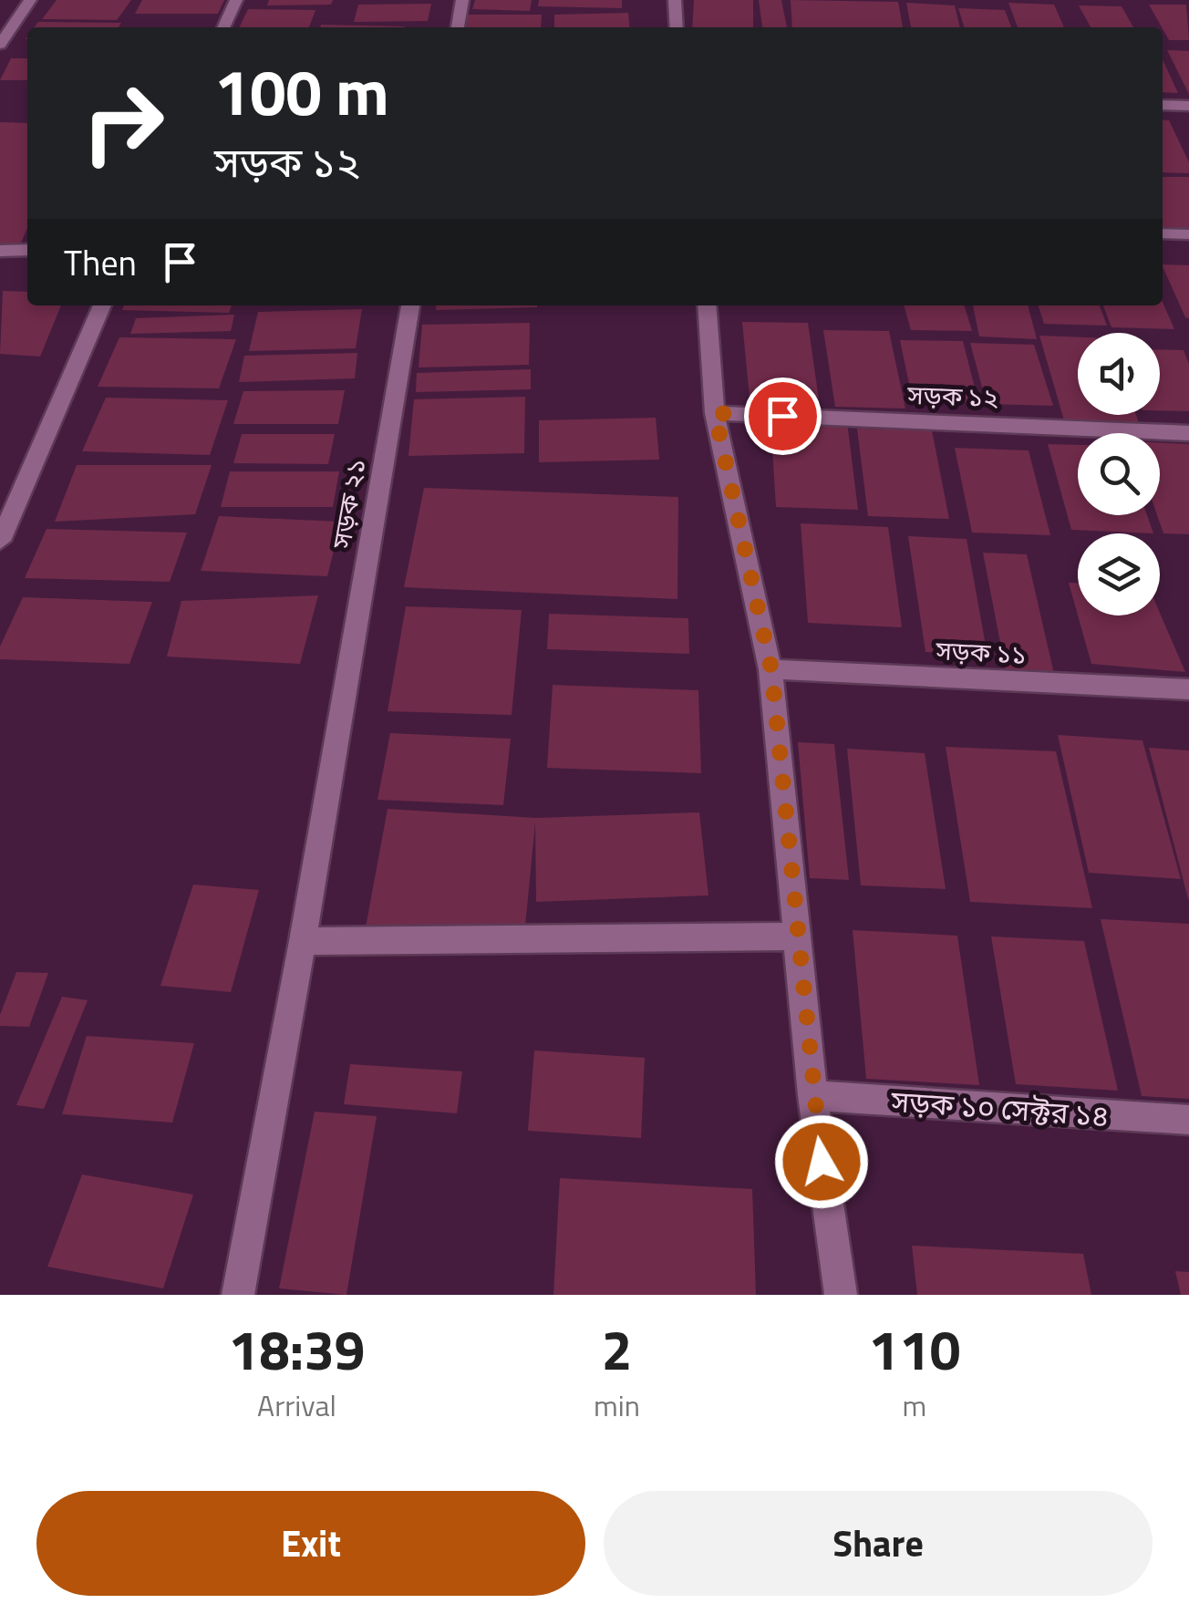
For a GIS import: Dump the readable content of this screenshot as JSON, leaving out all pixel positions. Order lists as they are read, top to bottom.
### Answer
{
  "streets": {
    "street": [
      "সড়ক ১২",
      "সড়ক ২১",
      "সড়ক ১১",
      "সড়ক ১০ সেক্টর ১৪"
    ]
  },
  "page": {
    "turn": ["100 m", "সড়ক ১২"],
    "then": "Then",
    "eta": [
      "18:39",
      "Arrival",
      "2",
      "min",
      "110",
      "m"
    ],
    "buttons": ["Exit", "Share"]
  }
}
